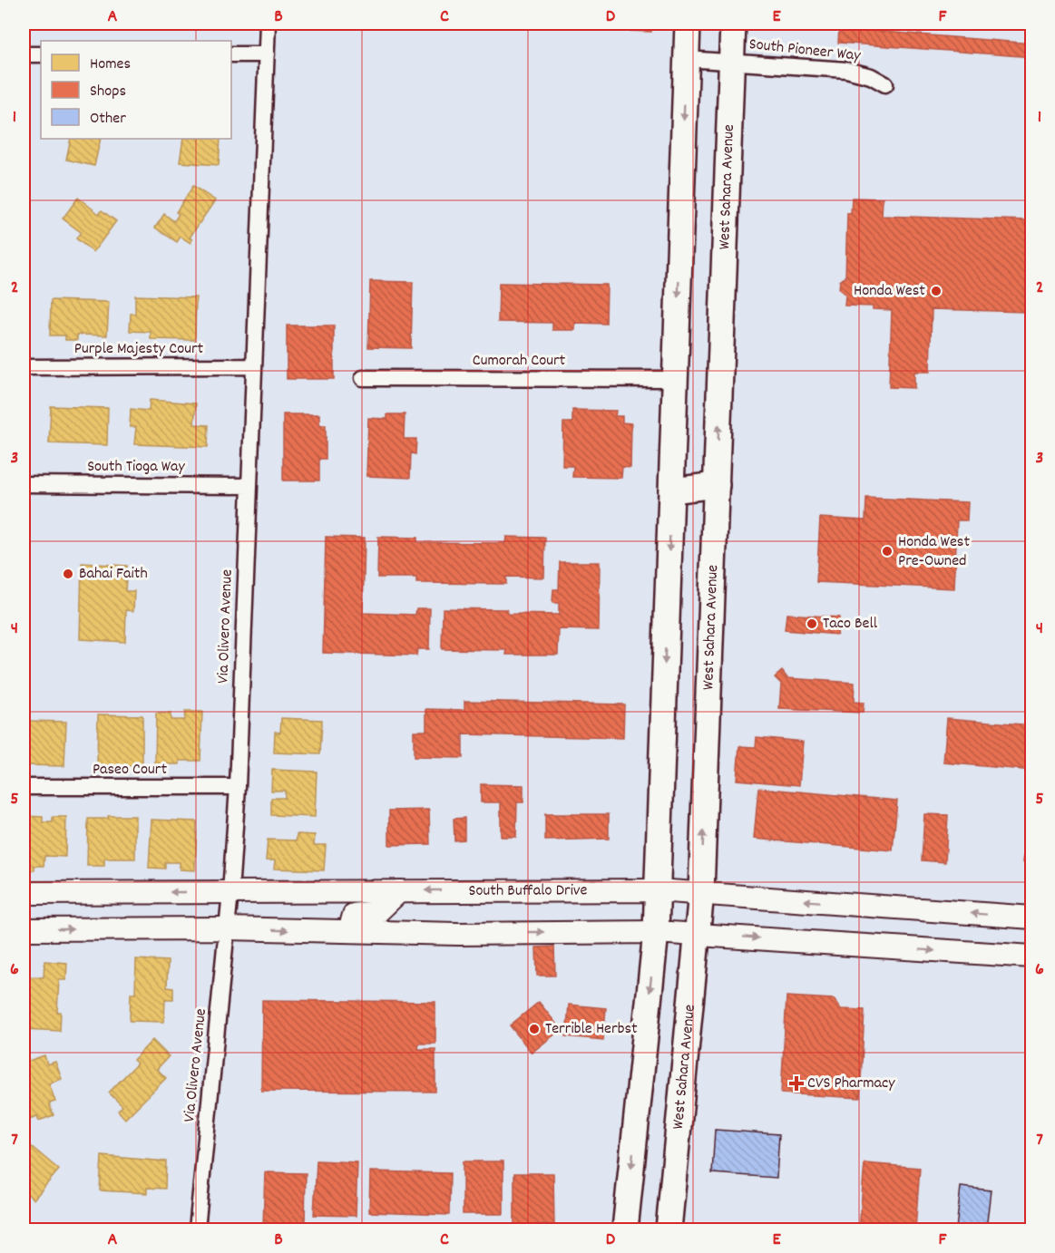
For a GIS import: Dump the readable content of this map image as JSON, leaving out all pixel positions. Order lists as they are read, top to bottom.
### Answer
{
  "streets": {
    "main road": ["West Sahara Avenue", "South Buffalo Drive"],
    "street": [
      "South Pioneer Way",
      "Purple Majesty Court",
      "Cumorah Court",
      "South Tioga Way",
      "Via Olivero Avenue",
      "Paseo Court"
    ]
  },
  "crossings": [
    ["South Pioneer Way", "West Sahara Avenue"],
    ["West Sahara Avenue", "South Buffalo Drive"],
    ["Purple Majesty Court", "Via Olivero Avenue"],
    ["South Tioga Way", "Via Olivero Avenue"],
    ["Via Olivero Avenue", "Paseo Court"],
    ["Via Olivero Avenue", "South Buffalo Drive"]
  ],
  "places": {
    "other": [
      "Honda West",
      "Honda West Pre-Owned",
      "Bahai Faith",
      "Taco Bell",
      "Terrible Herbst"
    ],
    "health": ["CVS Pharmacy"]
  },
  "legend": ["Homes", "Shops", "Other"],
  "grid": {
    "columns": [
      "A",
      "B",
      "C",
      "D",
      "E",
      "F"
    ],
    "rows": [
      "1",
      "2",
      "3",
      "4",
      "5",
      "6",
      "7"
    ]
  }
}
